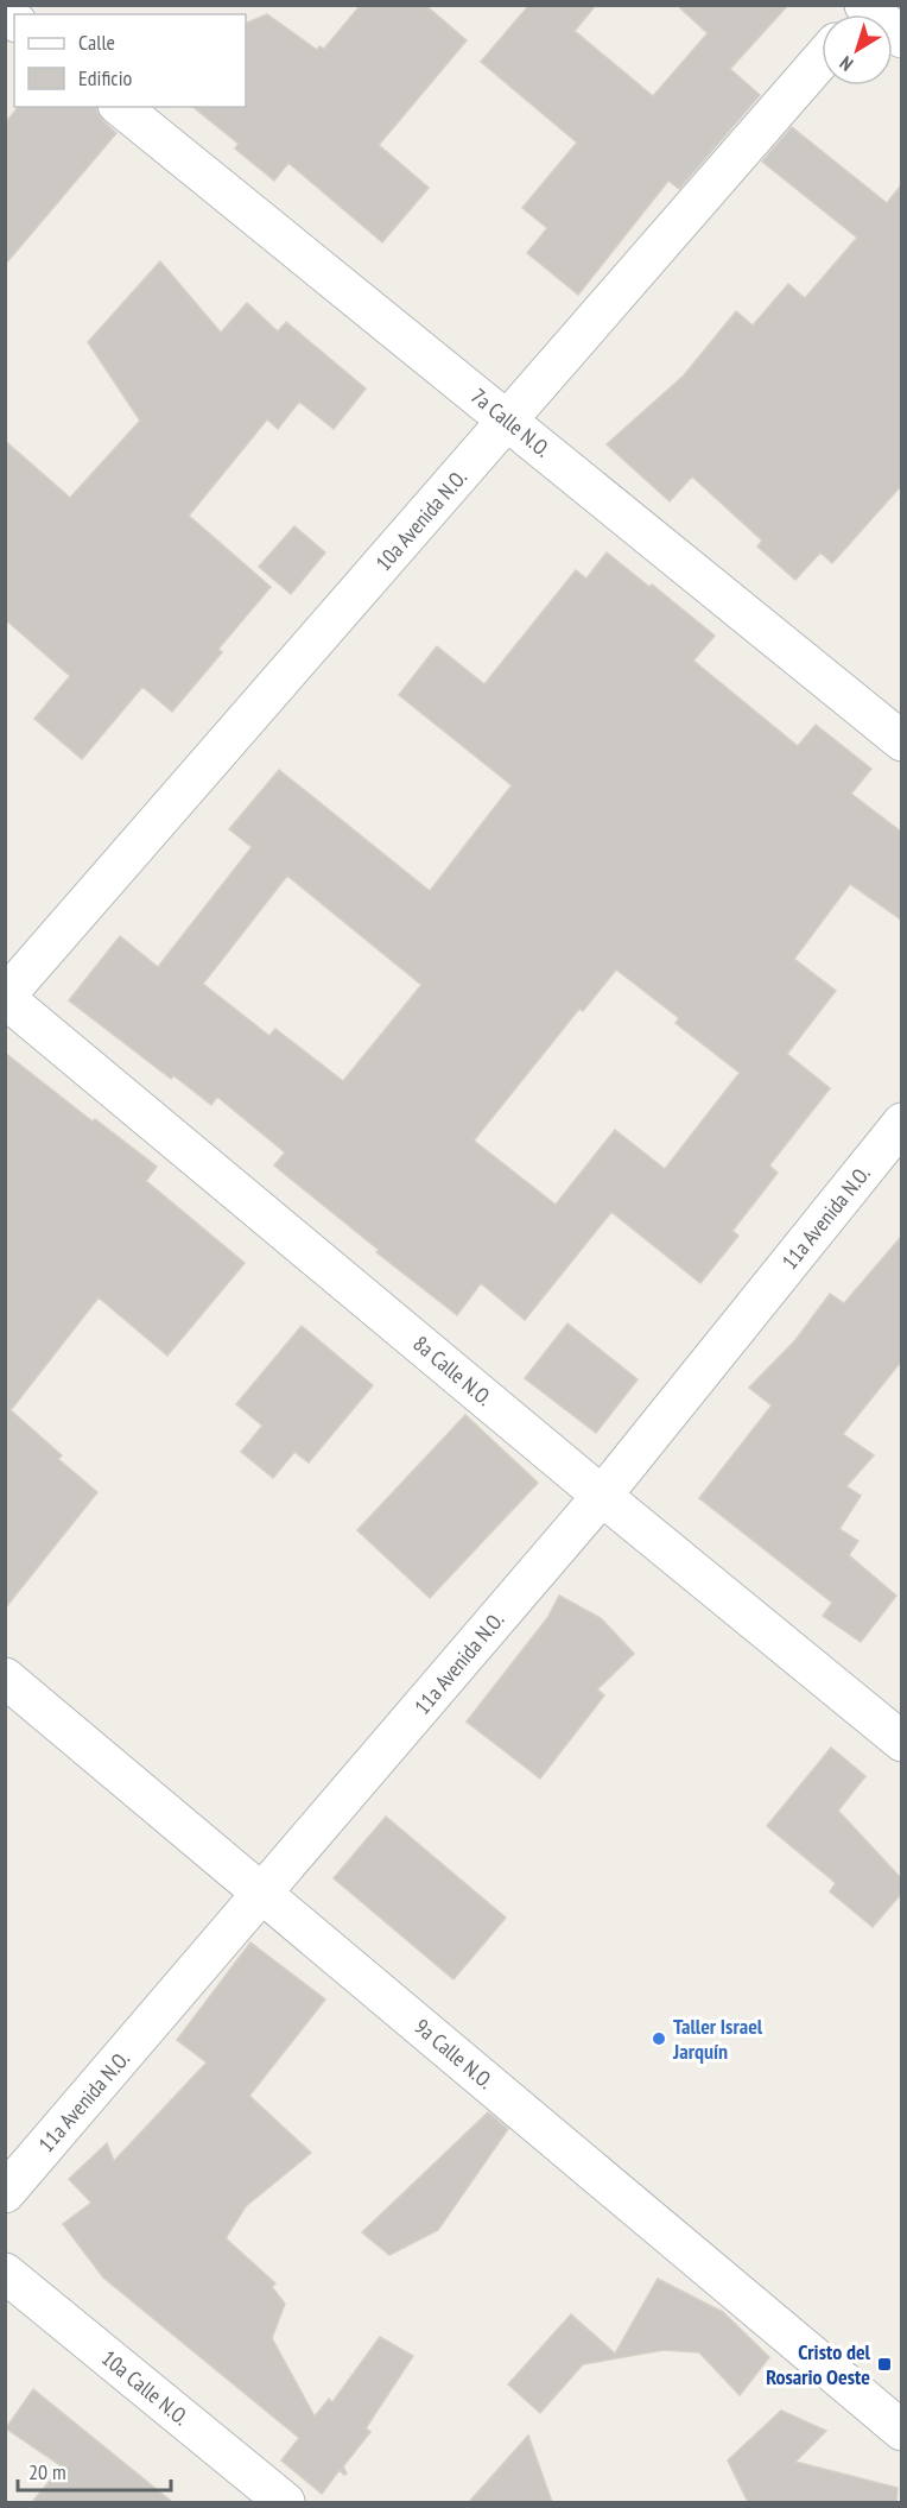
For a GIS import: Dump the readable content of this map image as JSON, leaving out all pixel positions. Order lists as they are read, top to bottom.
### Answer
{
  "streets": {
    "street": [
      "7a Calle N.O.",
      "10a Avenida N.O.",
      "11a Avenida N.O.",
      "8a Calle N.O.",
      "9a Calle N.O.",
      "10a Calle N.O."
    ]
  },
  "crossings": [
    ["7a Calle N.O.", "10a Avenida N.O."],
    ["10a Avenida N.O.", "8a Calle N.O."],
    ["11a Avenida N.O.", "8a Calle N.O."],
    ["11a Avenida N.O.", "9a Calle N.O."]
  ],
  "places": {
    "other": ["Taller Israel Jarquín"],
    "transit": ["Cristo del Rosario Oeste"]
  },
  "legend": ["Calle", "Edificio"],
  "scale_bar": "20 m",
  "north": "bottom left"
}
